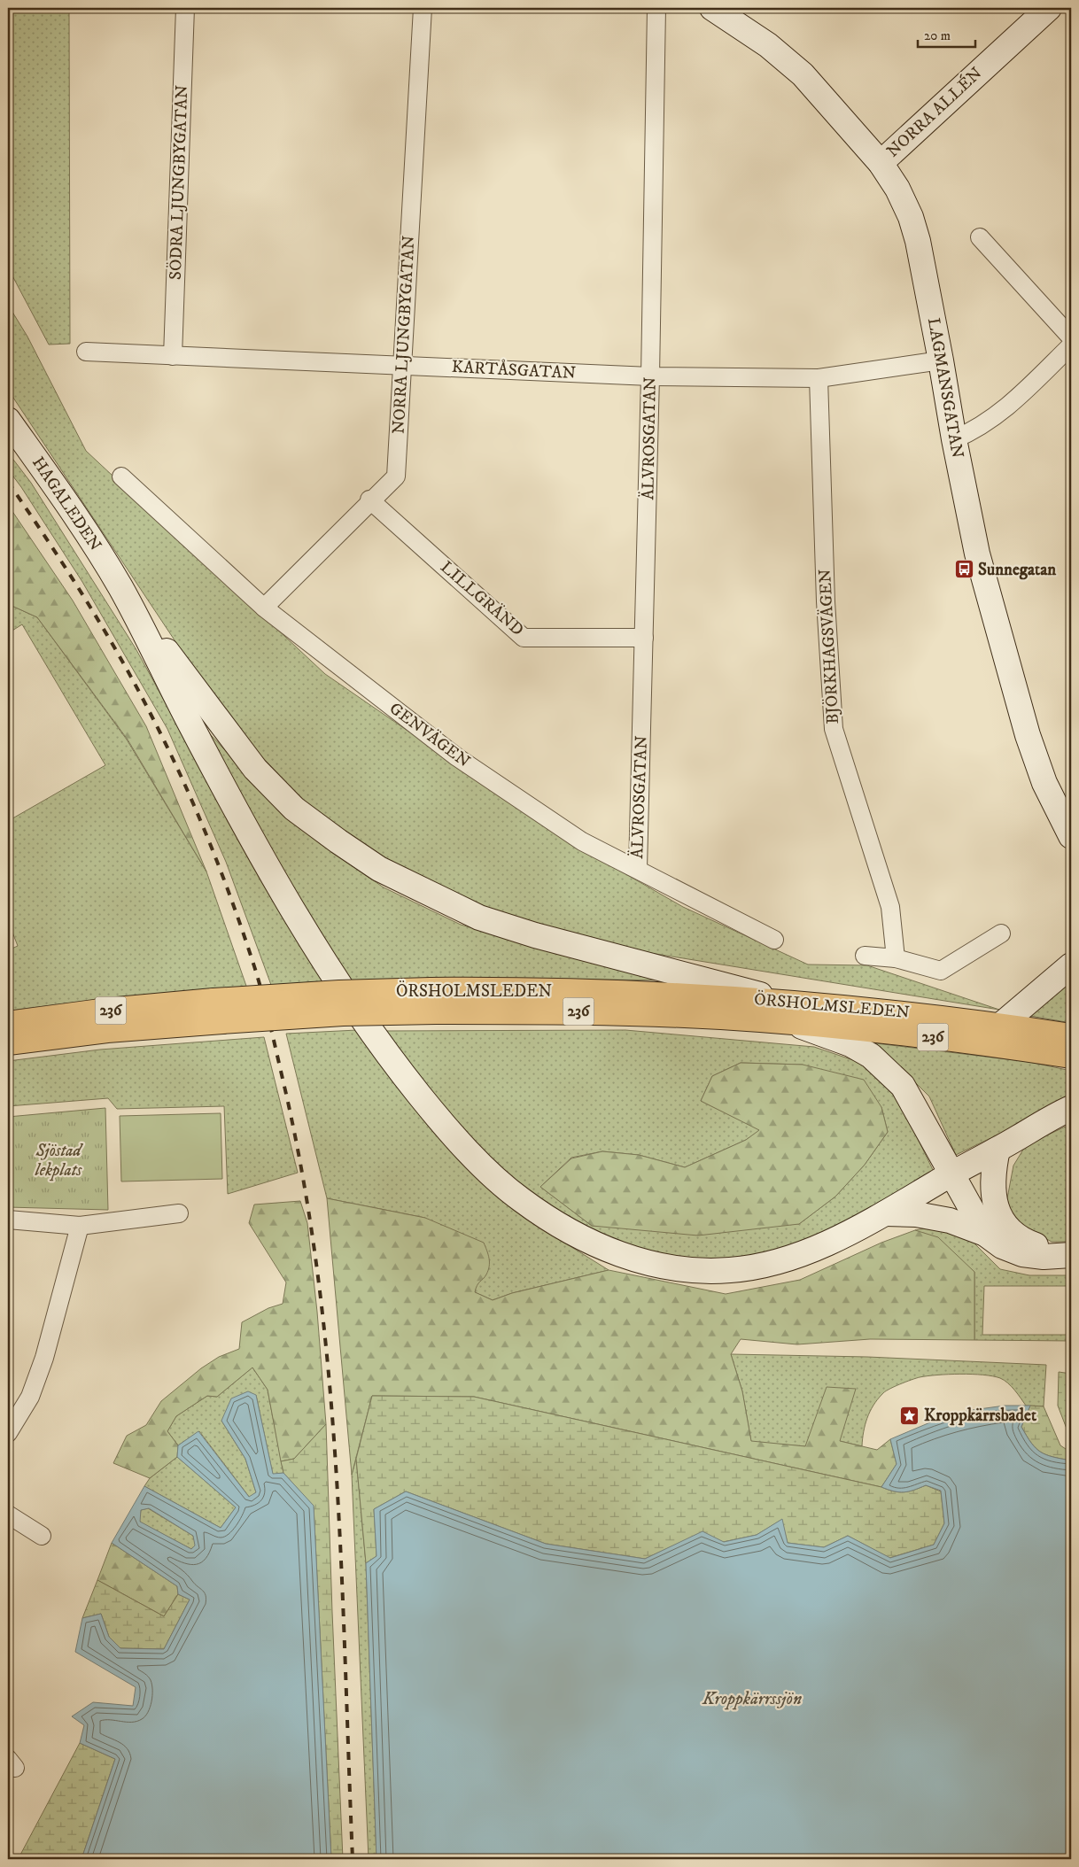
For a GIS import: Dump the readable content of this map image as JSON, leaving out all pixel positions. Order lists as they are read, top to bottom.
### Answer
{
  "streets": {
    "main road": ["ÖRSHOLMSLEDEN", "236"],
    "street": [
      "NORRA ALLÉN",
      "SÖDRA LJUNGBYGATAN",
      "NORRA LJUNGBYGATAN",
      "KARTÅSGATAN",
      "LAGMANSGATAN",
      "ÄLVROSGATAN",
      "HAGALEDEN",
      "LILLGRÄND",
      "BJÖRKHAGSVÄGEN",
      "GENVÄGEN"
    ]
  },
  "crossings": [
    ["NORRA ALLÉN", "LAGMANSGATAN"],
    ["SÖDRA LJUNGBYGATAN", "KARTÅSGATAN"],
    ["NORRA LJUNGBYGATAN", "KARTÅSGATAN"],
    ["NORRA LJUNGBYGATAN", "LILLGRÄND"],
    ["NORRA LJUNGBYGATAN", "GENVÄGEN"],
    ["KARTÅSGATAN", "LAGMANSGATAN"],
    ["KARTÅSGATAN", "ÄLVROSGATAN"],
    ["KARTÅSGATAN", "BJÖRKHAGSVÄGEN"],
    ["ÄLVROSGATAN", "LILLGRÄND"],
    ["ÄLVROSGATAN", "GENVÄGEN"]
  ],
  "water": ["Kroppkärrssjön"],
  "parks": ["Sjöstad lekplats"],
  "places": {
    "bus stop": ["Sunnegatan"],
    "place": ["Kroppkärrsbadet"]
  },
  "scale_bar": "20 m"
}
